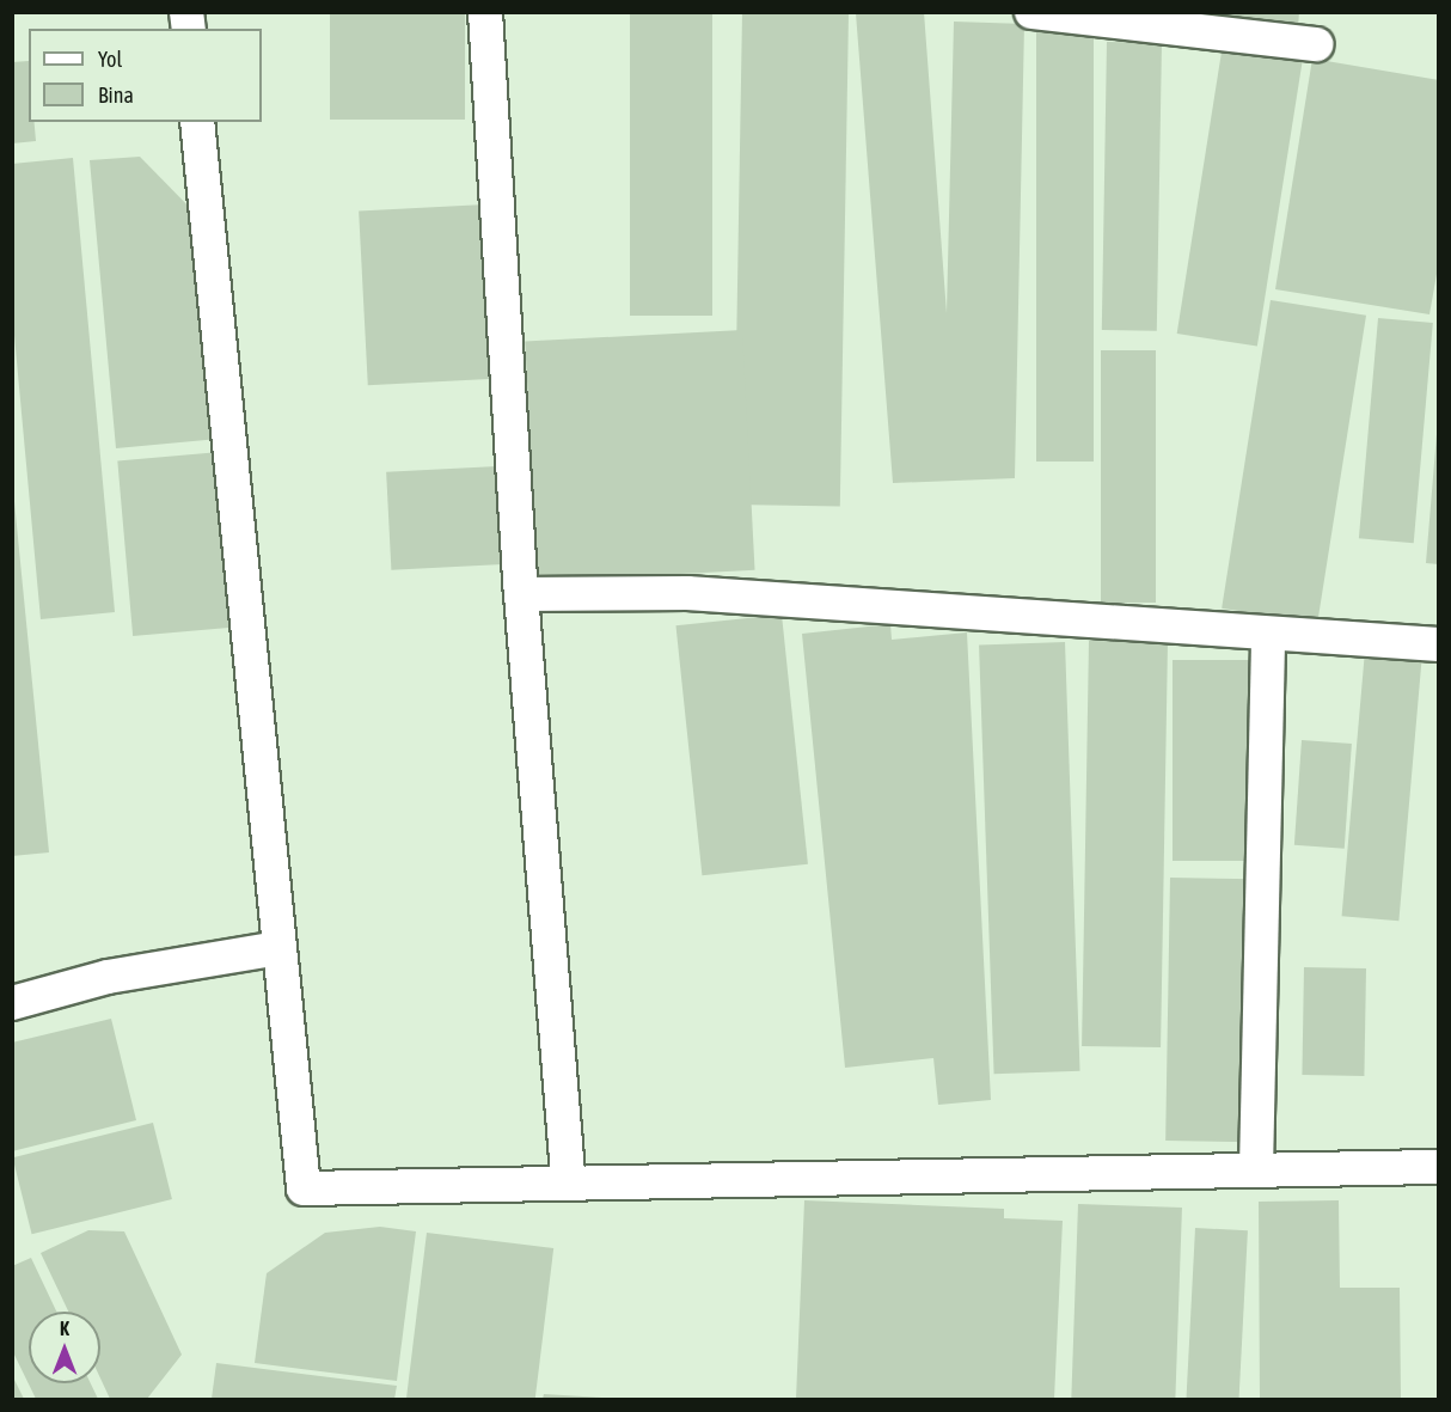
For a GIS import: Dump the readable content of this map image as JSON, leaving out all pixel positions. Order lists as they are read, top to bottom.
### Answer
{
  "legend": ["Yol", "Bina"],
  "north": "top"
}
